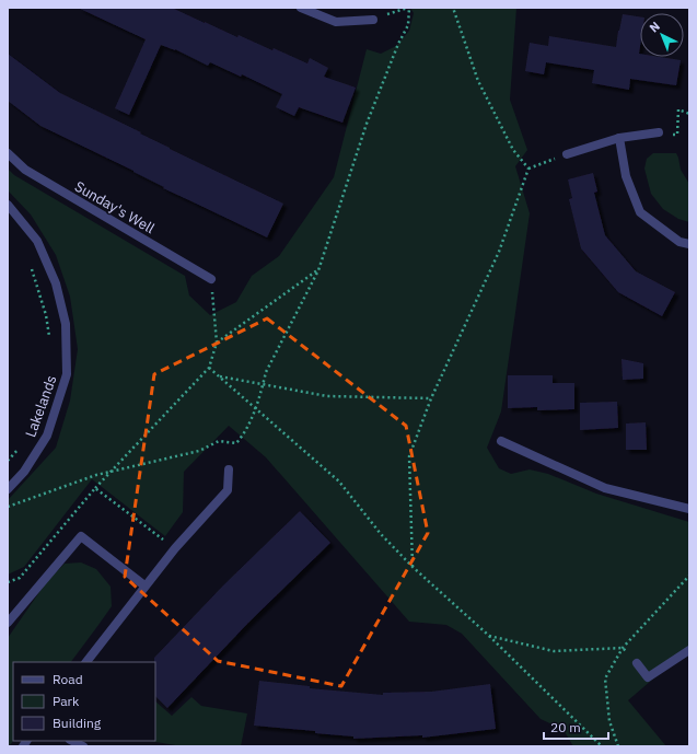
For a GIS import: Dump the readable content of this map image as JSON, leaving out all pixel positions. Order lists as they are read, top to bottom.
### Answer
{
  "streets": {
    "street": ["Sunday's Well", "Lakelands"]
  },
  "legend": ["Road", "Park", "Building"],
  "scale_bar": "20 m",
  "north": "top left"
}
